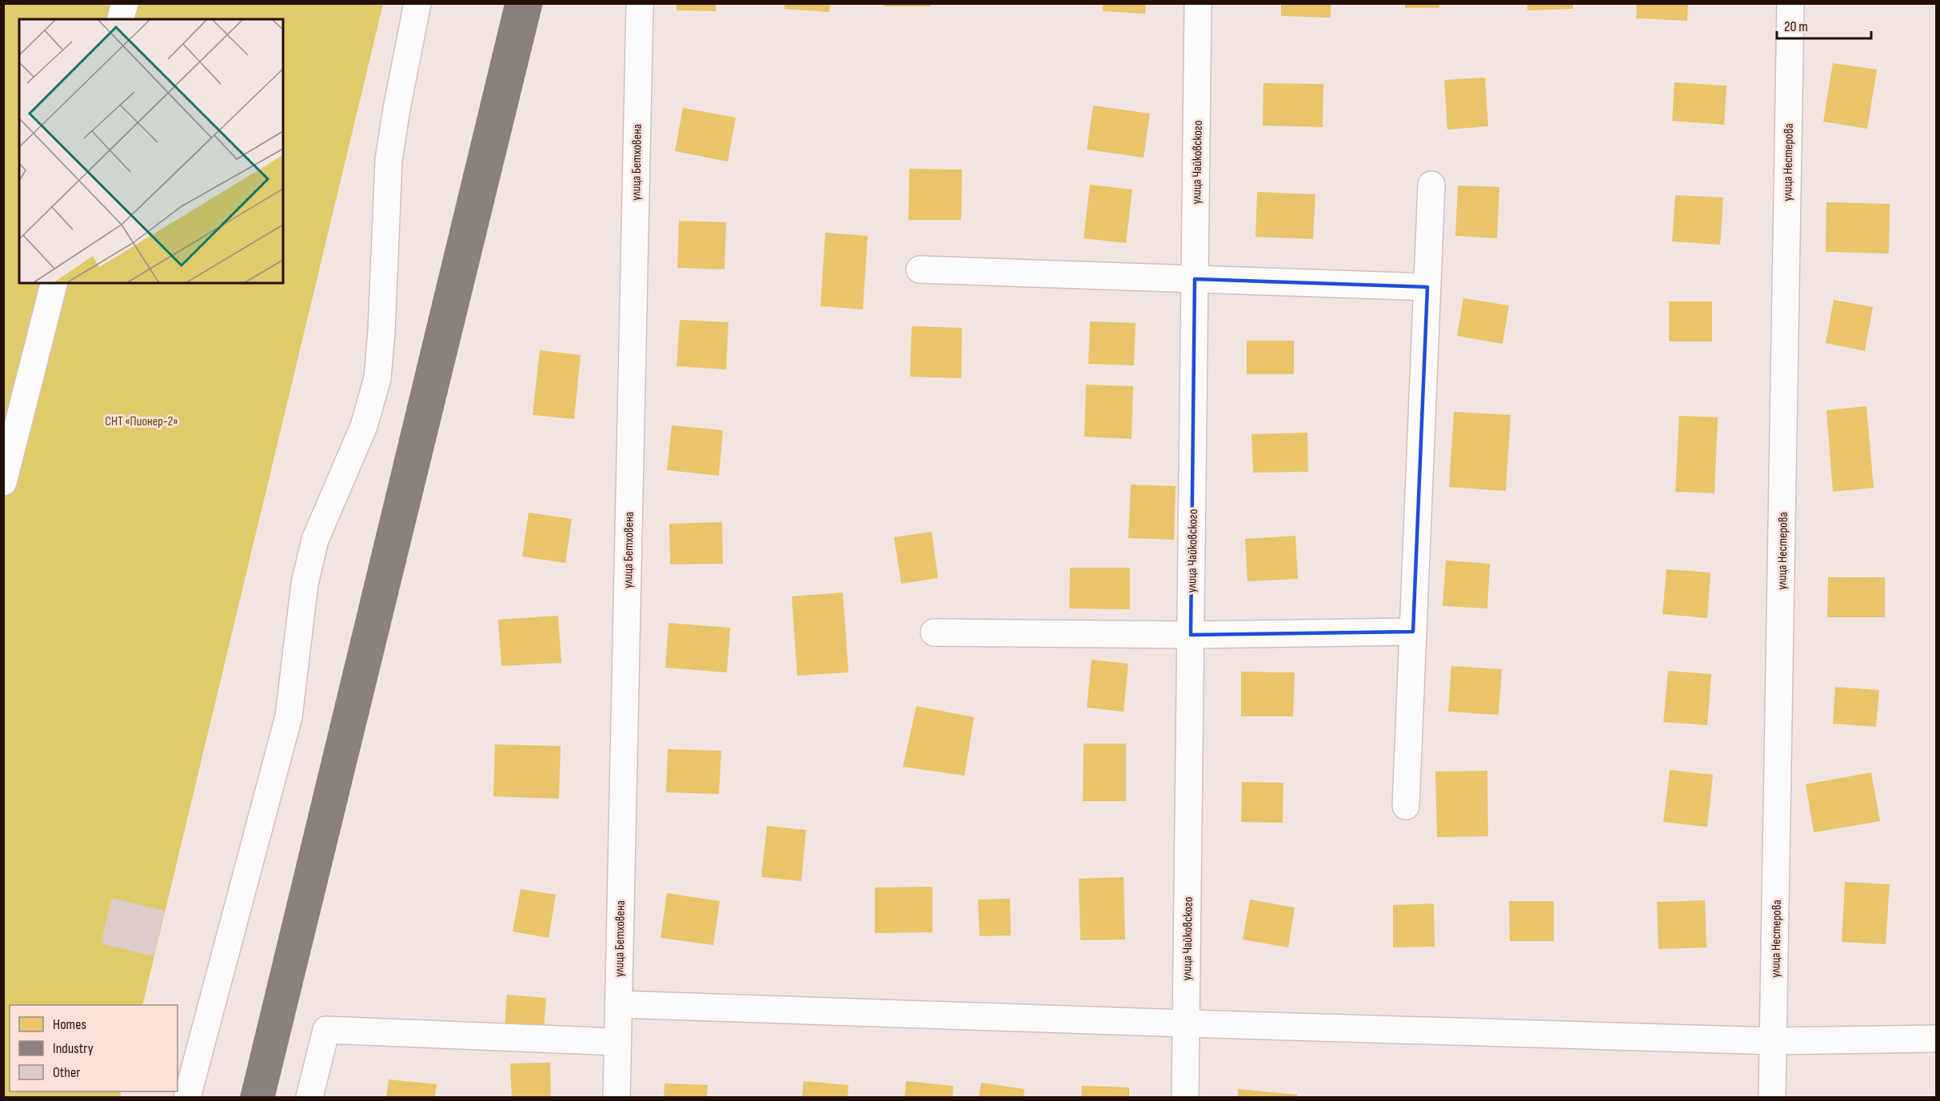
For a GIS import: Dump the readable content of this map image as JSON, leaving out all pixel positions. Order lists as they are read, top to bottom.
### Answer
{
  "streets": {
    "street": ["улица Бетховена", "улица Чайковского", "улица Нестерова"]
  },
  "parks": ["СНТ «Пионер-2»"],
  "legend": ["Homes", "Industry", "Other"],
  "scale_bar": "20 m"
}
